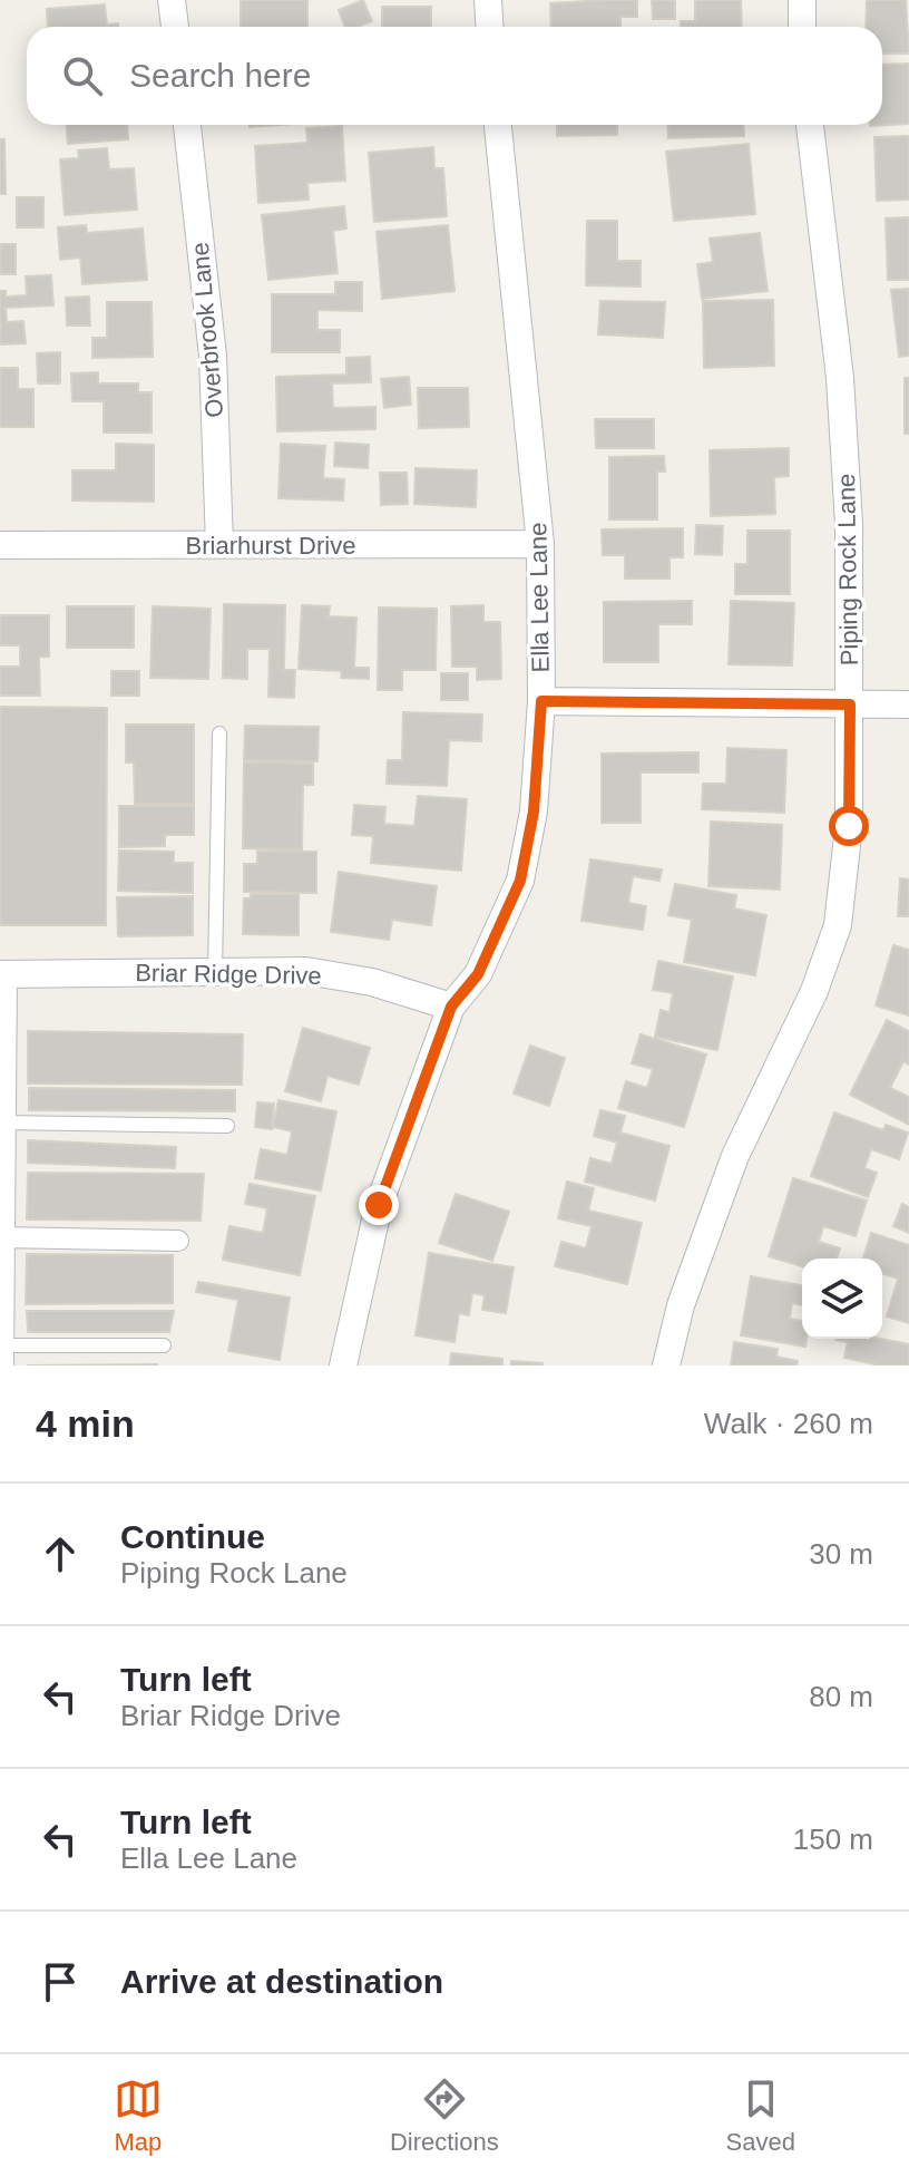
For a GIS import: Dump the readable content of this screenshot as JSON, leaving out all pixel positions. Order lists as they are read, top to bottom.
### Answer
{
  "streets": {
    "street": [
      "Overbrook Lane",
      "Briarhurst Drive",
      "Piping Rock Lane",
      "Ella Lee Lane",
      "Briar Ridge Drive"
    ]
  },
  "crossings": [
    ["Overbrook Lane", "Briarhurst Drive"],
    ["Briarhurst Drive", "Ella Lee Lane"],
    ["Ella Lee Lane", "Briar Ridge Drive"]
  ],
  "page": {
    "search": "Search here",
    "heading": ["4 min", "Walk · 260 m"],
    "list": [
      ["Continue", "Piping Rock Lane", "30 m"],
      ["Turn left", "Briar Ridge Drive", "80 m"],
      ["Turn left", "Ella Lee Lane", "150 m"],
      "Arrive at destination"
    ],
    "nav": ["Map", "Directions", "Saved"]
  }
}
